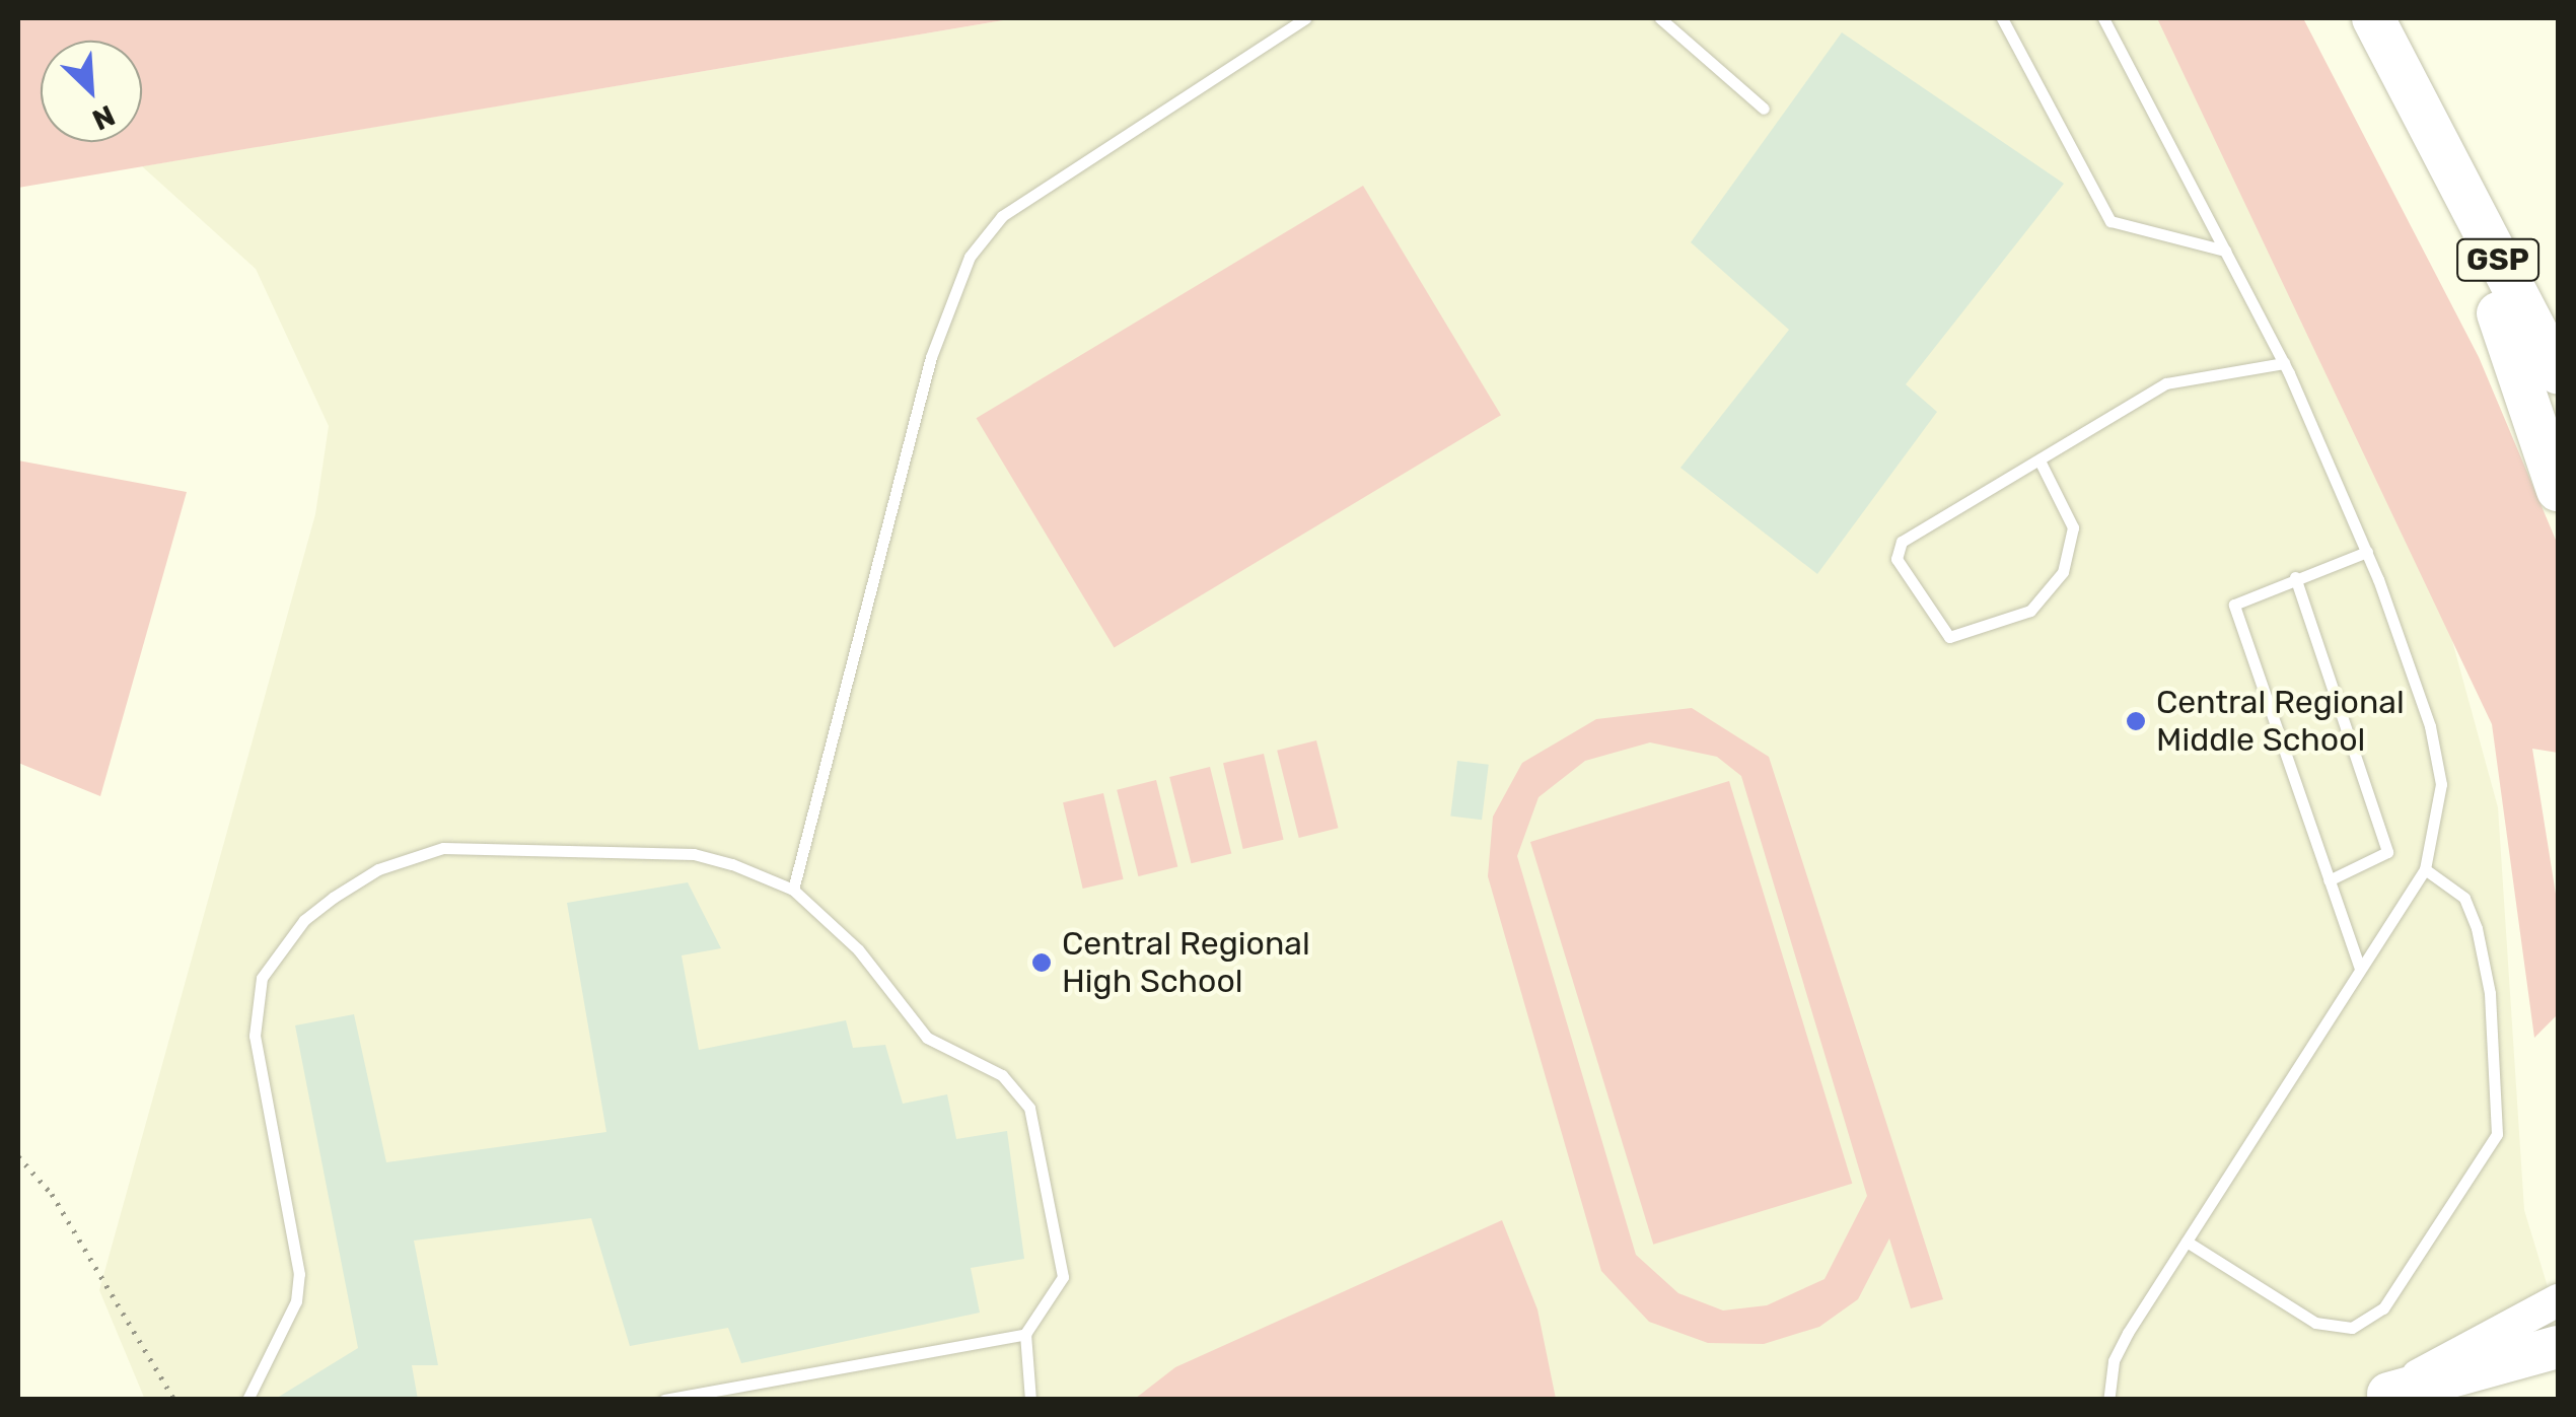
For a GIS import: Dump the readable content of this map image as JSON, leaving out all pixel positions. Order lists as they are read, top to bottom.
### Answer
{
  "streets": {
    "highway": ["GSP"]
  },
  "places": ["Central Regional Middle School", "Central Regional High School"],
  "north": "bottom right"
}
